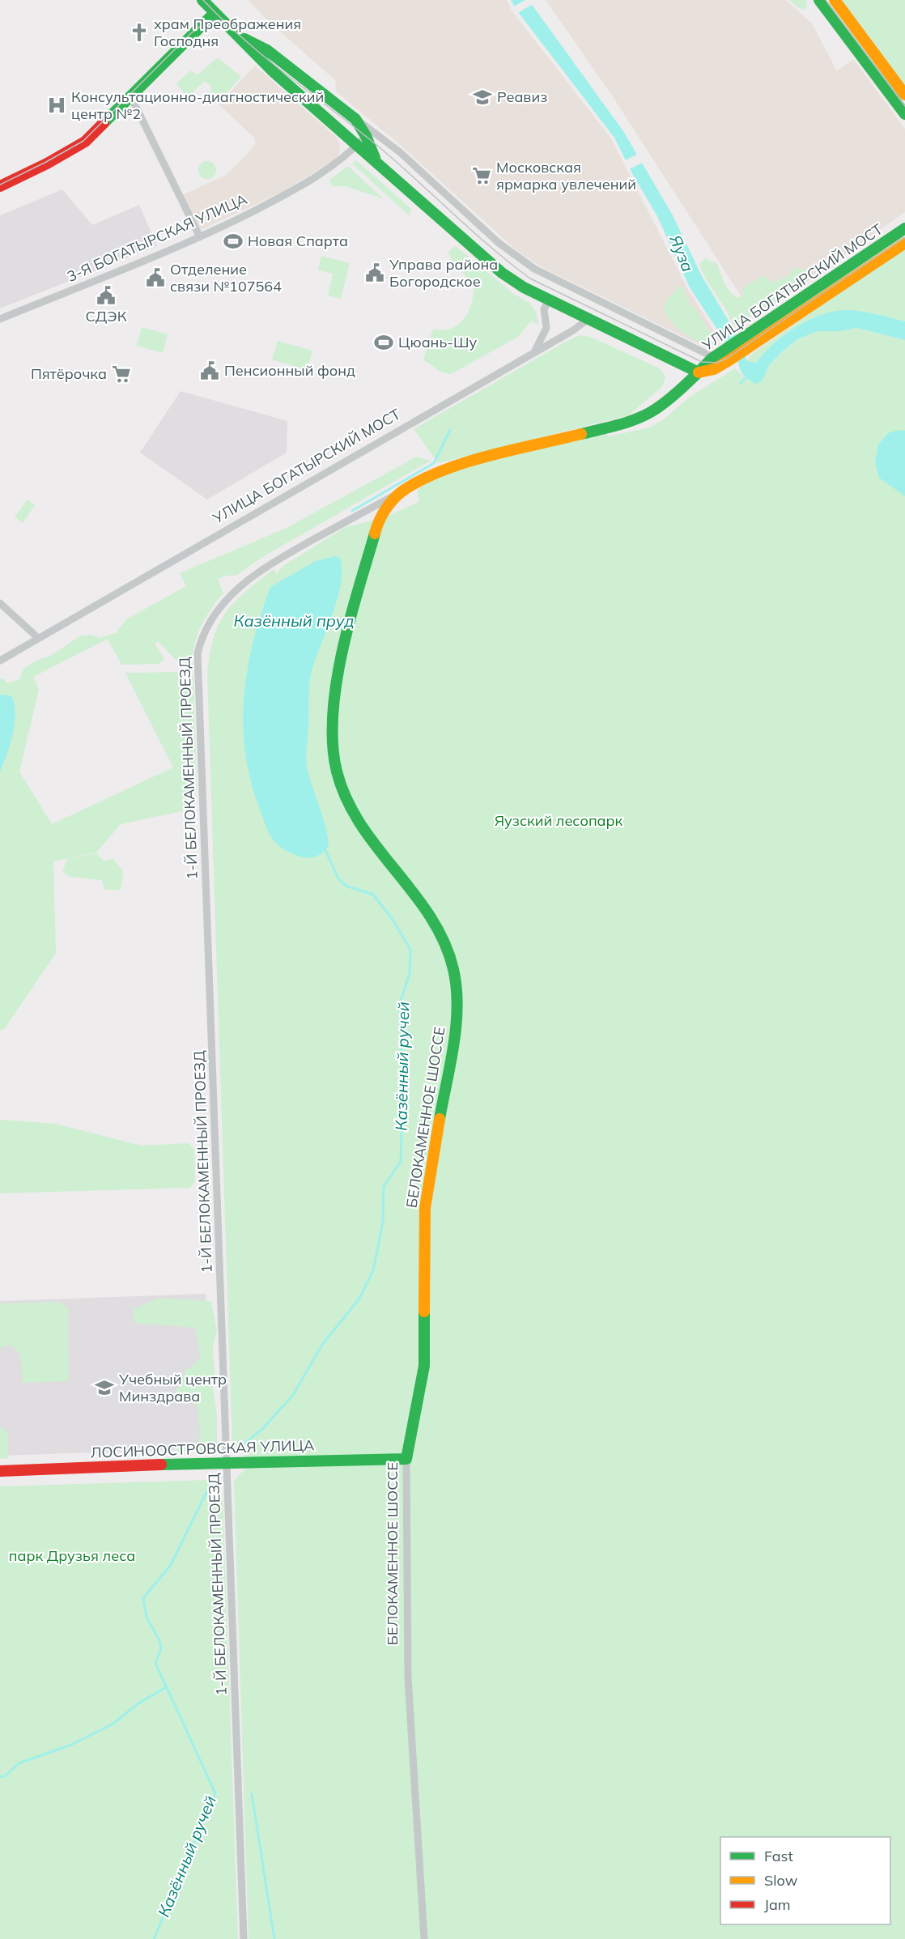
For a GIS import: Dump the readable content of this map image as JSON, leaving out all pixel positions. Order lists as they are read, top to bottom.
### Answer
{
  "streets": {
    "street": [
      "3-Я БОГАТЫРСКАЯ УЛИЦА",
      "УЛИЦА БОГАТЫРСКИЙ МОСТ",
      "1-Й БЕЛОКАМЕННЫЙ ПРОЕЗД",
      "БЕЛОКАМЕННОЕ ШОССЕ",
      "ЛОСИНООСТРОВСКАЯ УЛИЦА"
    ]
  },
  "crossings": [
    ["УЛИЦА БОГАТЫРСКИЙ МОСТ", "1-Й БЕЛОКАМЕННЫЙ ПРОЕЗД"],
    ["УЛИЦА БОГАТЫРСКИЙ МОСТ", "БЕЛОКАМЕННОЕ ШОССЕ"],
    ["1-Й БЕЛОКАМЕННЫЙ ПРОЕЗД", "БЕЛОКАМЕННОЕ ШОССЕ"],
    ["1-Й БЕЛОКАМЕННЫЙ ПРОЕЗД", "ЛОСИНООСТРОВСКАЯ УЛИЦА"],
    ["БЕЛОКАМЕННОЕ ШОССЕ", "ЛОСИНООСТРОВСКАЯ УЛИЦА"]
  ],
  "water": ["Яуза", "Казённый пруд", "Казённый ручей"],
  "parks": ["Яузский лесопарк", "парк Друзья леса"],
  "places": {
    "church": ["храм Преображения Господня"],
    "school or university": ["Реавиз", "Учебный центр Минздрава"],
    "hospital": ["Консультационно-диагностический центр №2"],
    "supermarket": ["Московская ярмарка увлечений", "Пятёрочка"],
    "sports": ["Новая Спарта", "Цюань-Шу"],
    "public building": [
      "Управа района Богородское",
      "Отделение связи №107564",
      "СДЭК",
      "Пенсионный фонд"
    ]
  },
  "legend": ["Fast", "Slow", "Jam"]
}
